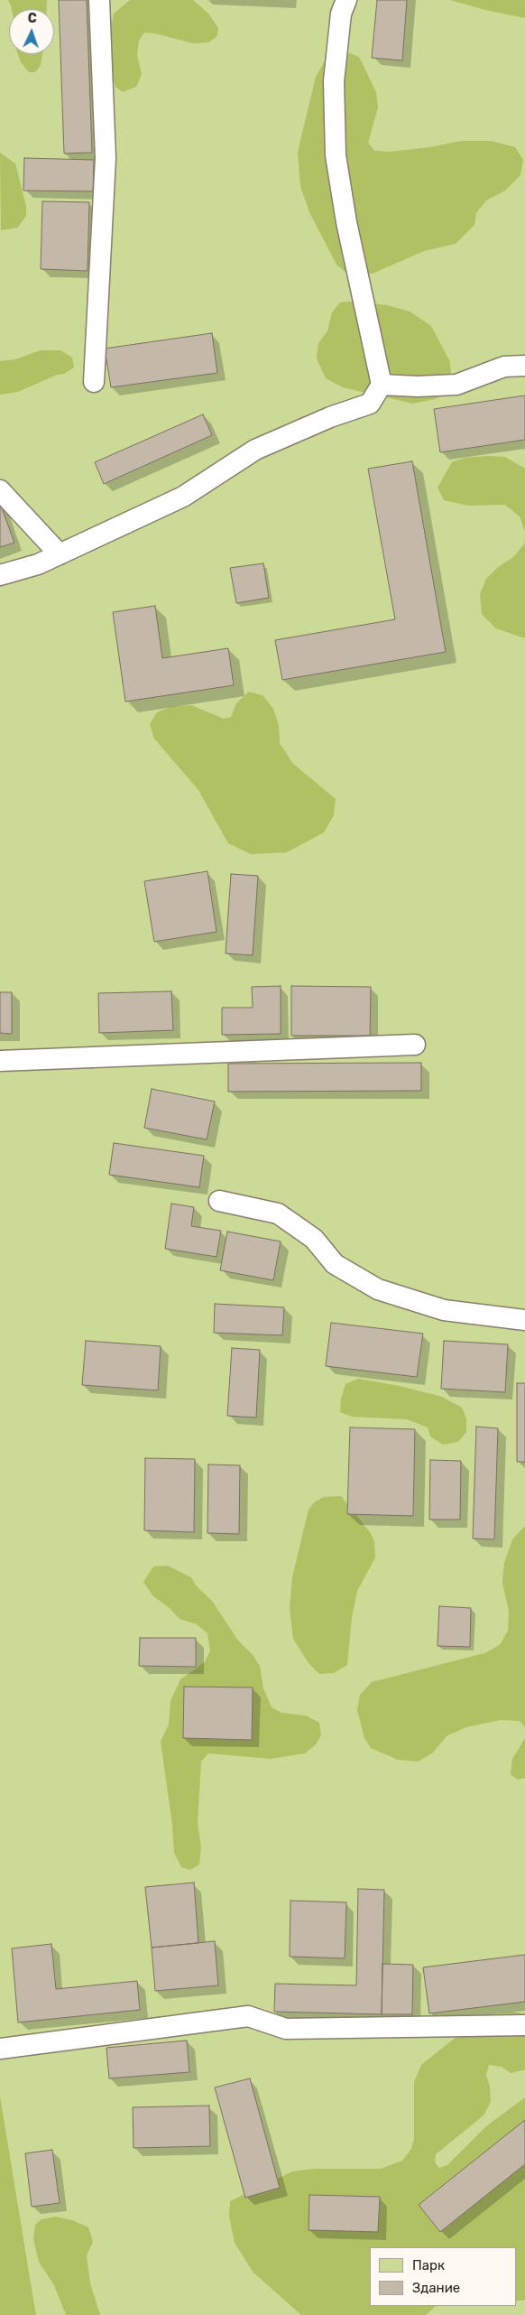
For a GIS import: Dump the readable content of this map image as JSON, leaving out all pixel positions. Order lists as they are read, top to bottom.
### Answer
{
  "legend": ["Парк", "Здание"],
  "north": "top"
}
